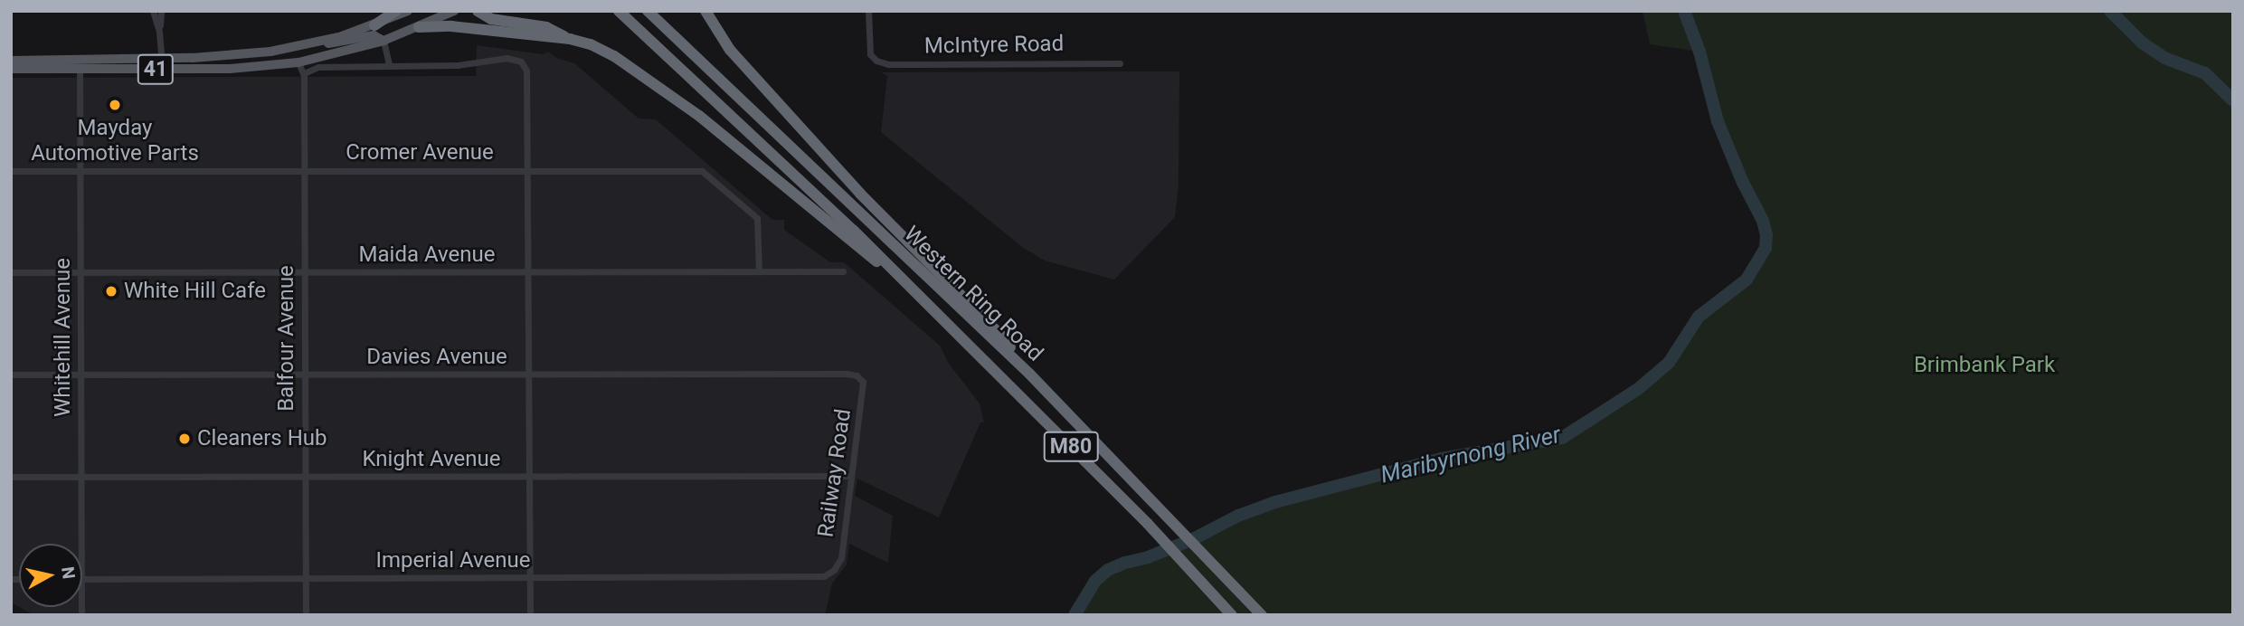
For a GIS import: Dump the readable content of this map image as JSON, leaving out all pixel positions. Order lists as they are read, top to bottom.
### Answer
{
  "streets": {
    "highway": ["Western Ring Road", "M80"],
    "main road": ["41"],
    "street": [
      "McIntyre Road",
      "Cromer Avenue",
      "Maida Avenue",
      "Whitehill Avenue",
      "Balfour Avenue",
      "Davies Avenue",
      "Knight Avenue",
      "Railway Road",
      "Imperial Avenue"
    ]
  },
  "crossings": [
    ["41", "Whitehill Avenue"],
    ["41", "Balfour Avenue"],
    ["Cromer Avenue", "Maida Avenue"],
    ["Cromer Avenue", "Whitehill Avenue"],
    ["Cromer Avenue", "Balfour Avenue"],
    ["Maida Avenue", "Whitehill Avenue"],
    ["Maida Avenue", "Balfour Avenue"],
    ["Whitehill Avenue", "Davies Avenue"],
    ["Whitehill Avenue", "Knight Avenue"],
    ["Balfour Avenue", "Davies Avenue"],
    ["Balfour Avenue", "Knight Avenue"],
    ["Balfour Avenue", "Imperial Avenue"],
    ["Davies Avenue", "Railway Road"],
    ["Knight Avenue", "Railway Road"],
    ["Railway Road", "Imperial Avenue"]
  ],
  "water": ["Maribyrnong River"],
  "parks": ["Brimbank Park"],
  "places": ["Mayday Automotive Parts", "White Hill Cafe", "Cleaners Hub"],
  "north": "right"
}
